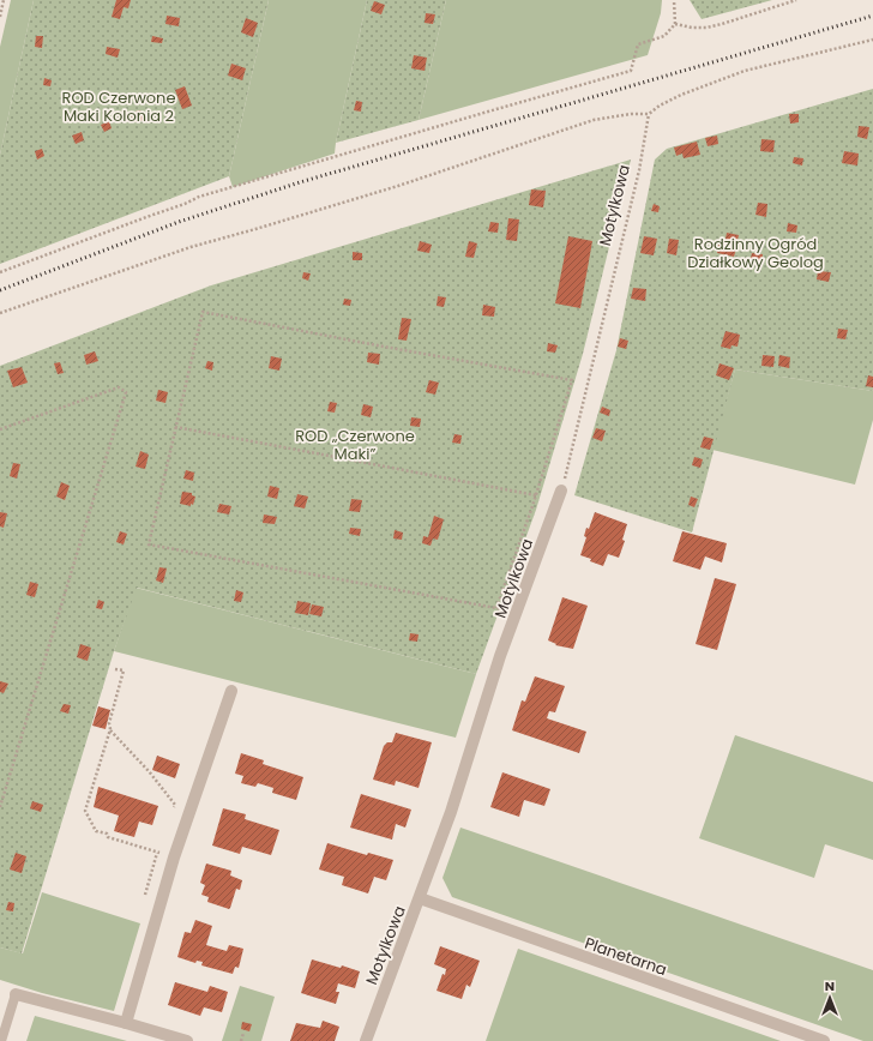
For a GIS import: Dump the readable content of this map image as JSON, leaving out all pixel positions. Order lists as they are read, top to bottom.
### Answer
{
  "streets": {
    "street": ["Motylkowa", "Planetarna"]
  },
  "crossings": [
    ["Motylkowa", "Planetarna"]
  ],
  "parks": ["ROD Czerwone Maki Kolonia 2", "Rodzinny Ogród Działkowy Geolog", "ROD „Czerwone Maki”"],
  "north": "top"
}
